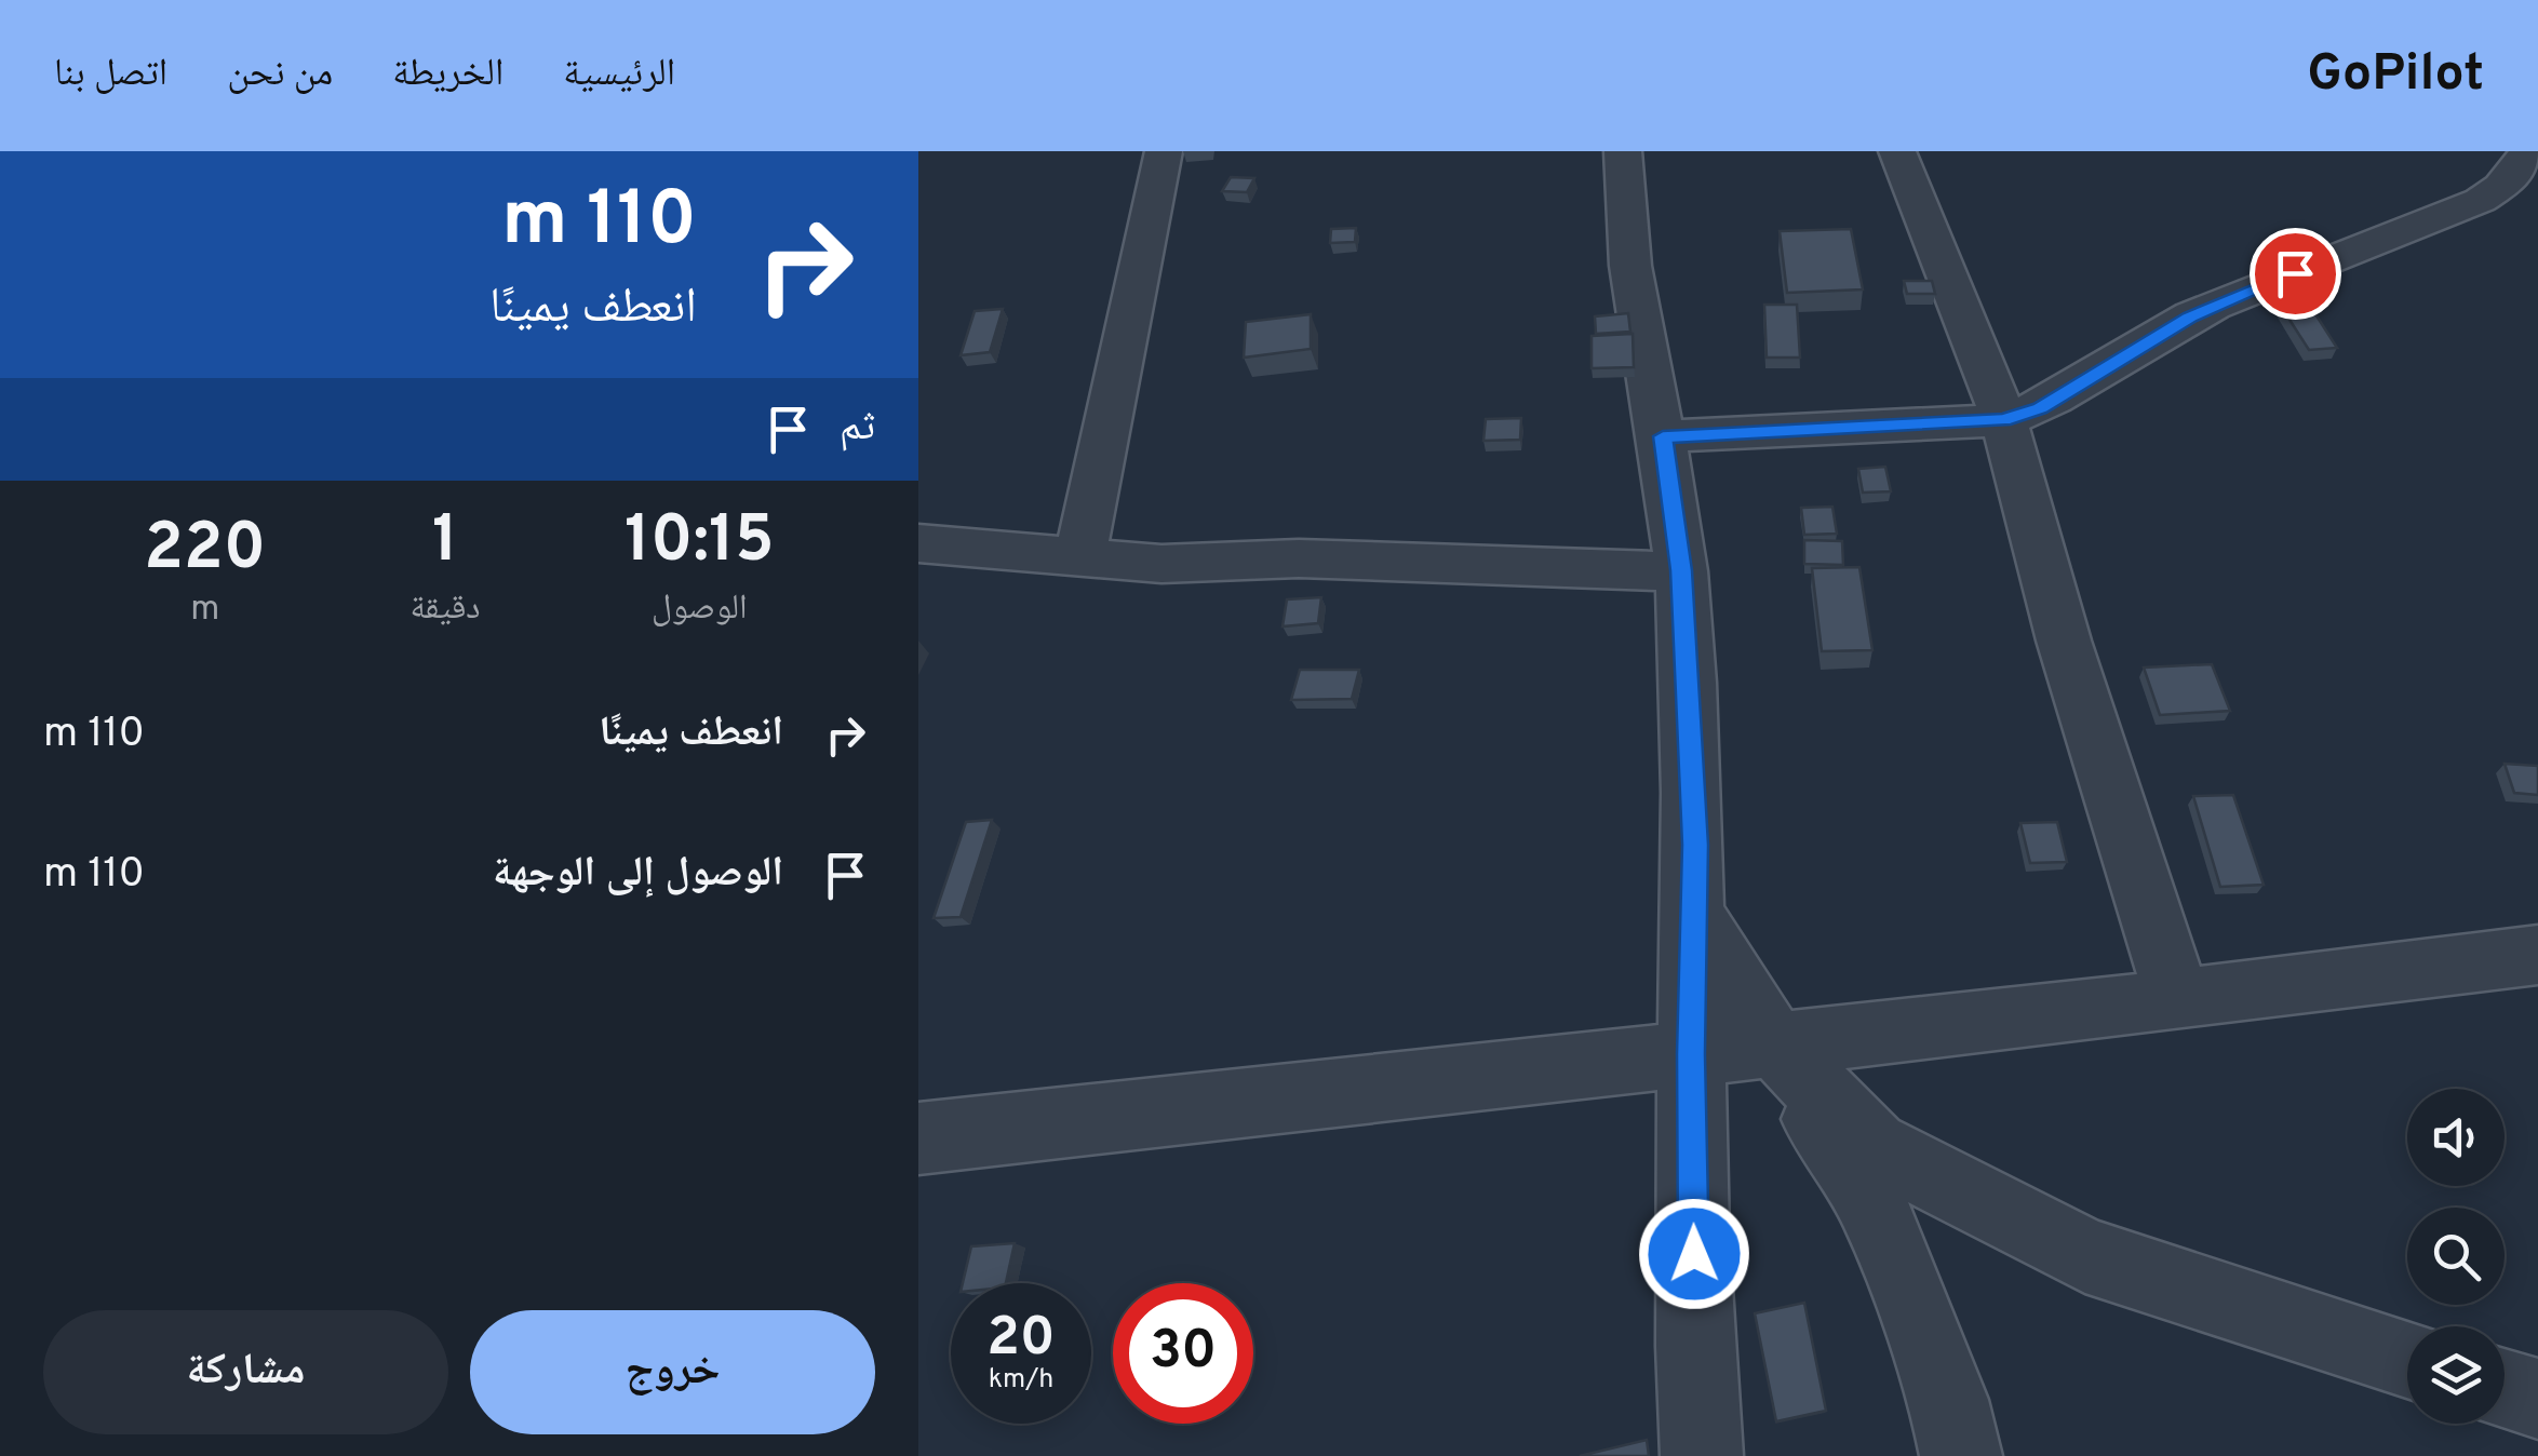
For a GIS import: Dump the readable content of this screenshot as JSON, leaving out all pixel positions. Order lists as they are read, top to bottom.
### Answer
{
  "page": {
    "header": "GoPilot",
    "nav": [
      "الرئيسية",
      "الخريطة",
      "من نحن",
      "اتصل بنا"
    ],
    "turn": ["110 m", "انعطف يمينًا"],
    "then": "ثم",
    "eta": [
      "10:15",
      "الوصول",
      "1",
      "دقيقة",
      "220",
      "m"
    ],
    "list": [
      {
        "name": "انعطف يمينًا",
        "value": "110 m"
      },
      {
        "name": "الوصول إلى الوجهة",
        "value": "110 m"
      }
    ],
    "speed": "20 km/h",
    "limit": "30",
    "buttons": ["خروج", "مشاركة"]
  }
}
